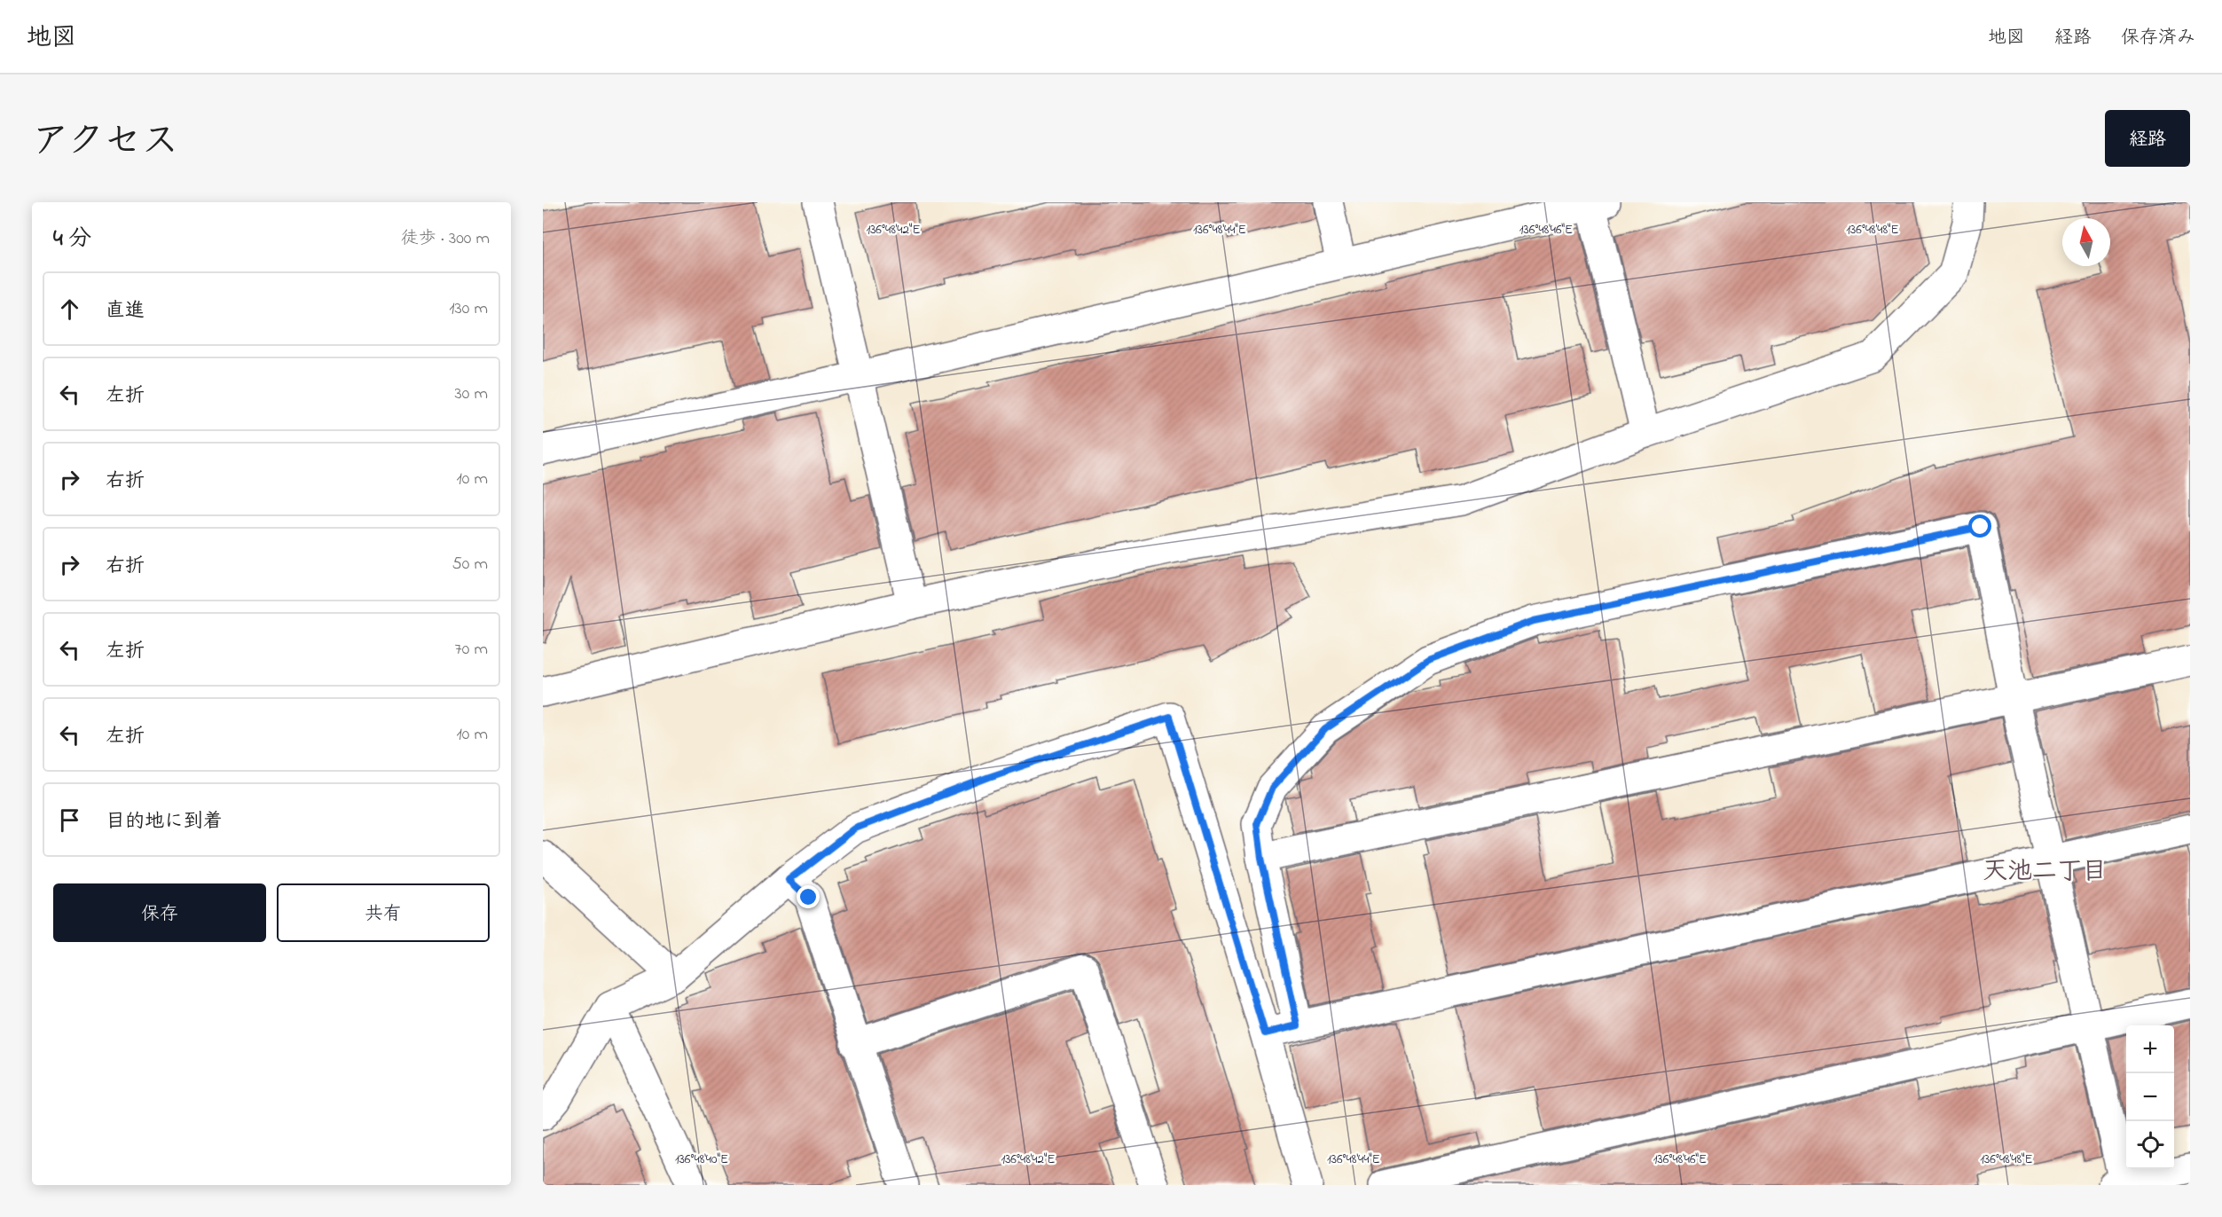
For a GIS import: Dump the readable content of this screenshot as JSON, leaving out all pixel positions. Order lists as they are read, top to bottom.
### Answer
{
  "districts": ["天池二丁目"],
  "north": "top",
  "page": {
    "header": "地図",
    "nav": ["地図", "経路", "保存済み"],
    "title": "アクセス",
    "buttons": [
      "経路",
      ["保存", "共有"]
    ],
    "heading": ["4 分", "徒歩 · 300 m"],
    "list": [
      ["直進", "130 m"],
      ["左折", "30 m"],
      ["右折", "10 m"],
      ["右折", "50 m"],
      ["左折", "70 m"],
      ["左折", "10 m"],
      "目的地に到着"
    ],
    "map_buttons": ["+", "−"]
  },
  "coordinates": [
    "136°48'42\"E",
    "136°48'44\"E",
    "136°48'46\"E",
    "136°48'48\"E",
    "136°48'40\"E"
  ]
}
